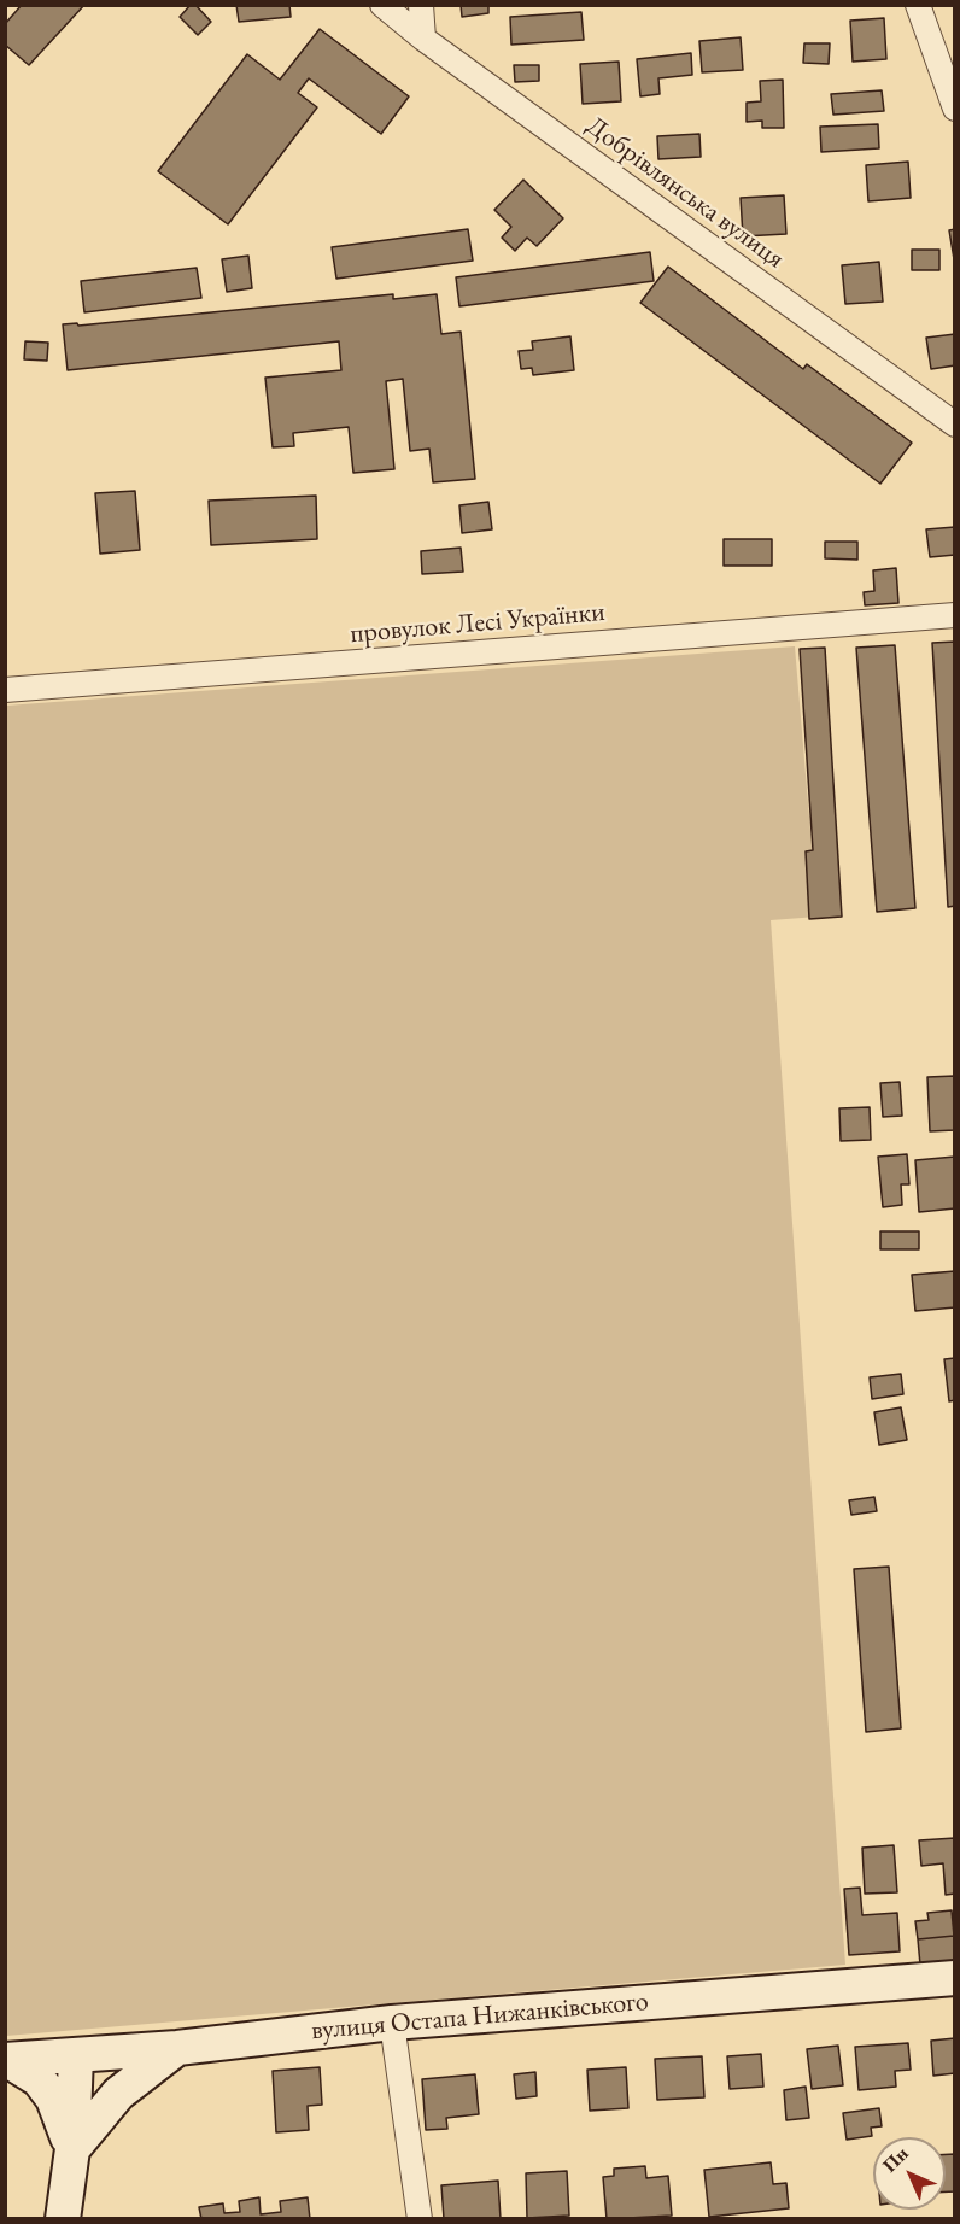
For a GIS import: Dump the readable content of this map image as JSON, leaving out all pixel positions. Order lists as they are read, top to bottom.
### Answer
{
  "streets": {
    "street": ["Добрівлянська вулиця", "провулок Лесі Українки", "вулиця Остапа Нижанківського"]
  },
  "north": "top left"
}
